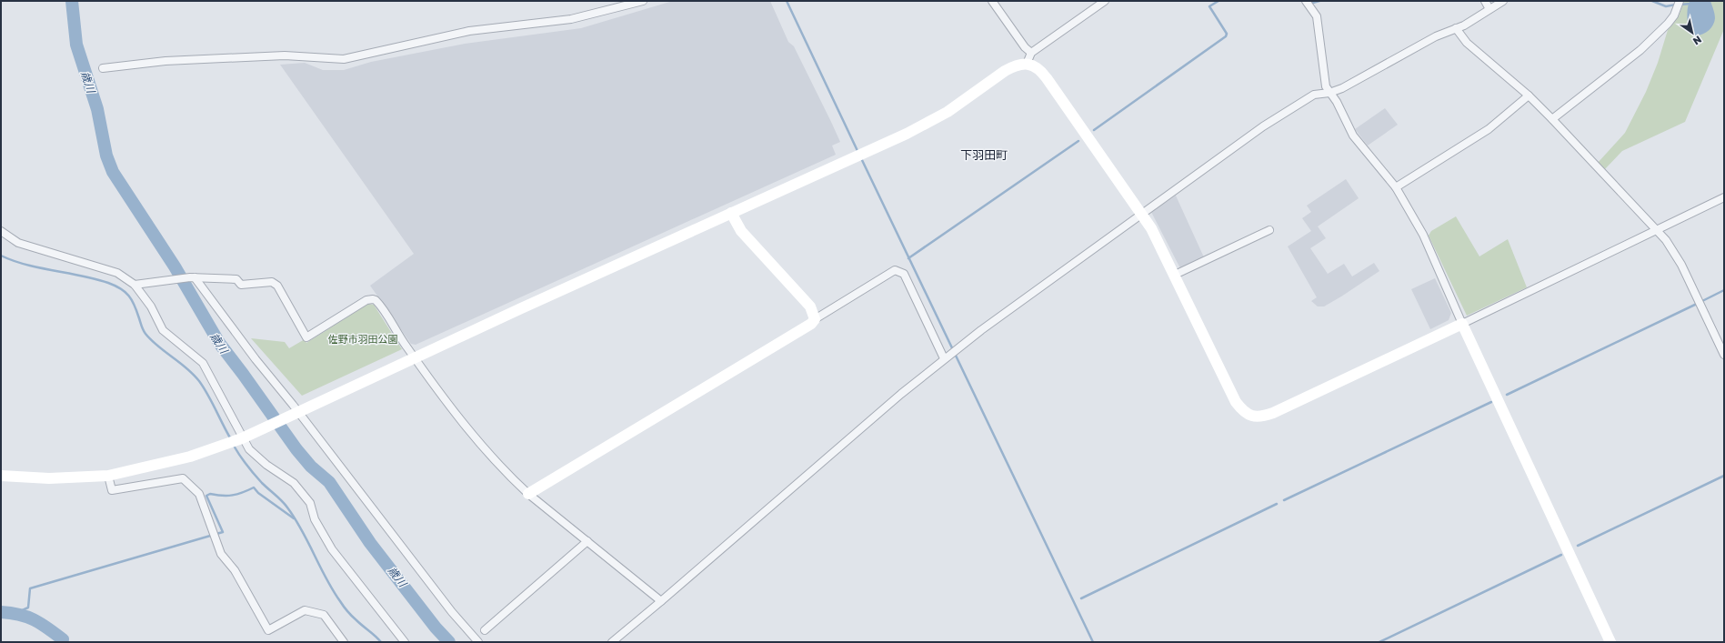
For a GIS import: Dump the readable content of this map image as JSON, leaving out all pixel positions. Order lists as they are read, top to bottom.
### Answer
{
  "districts": ["下羽田町"],
  "water": ["歳川"],
  "parks": ["佐野市羽田公園"],
  "north": "bottom right"
}
